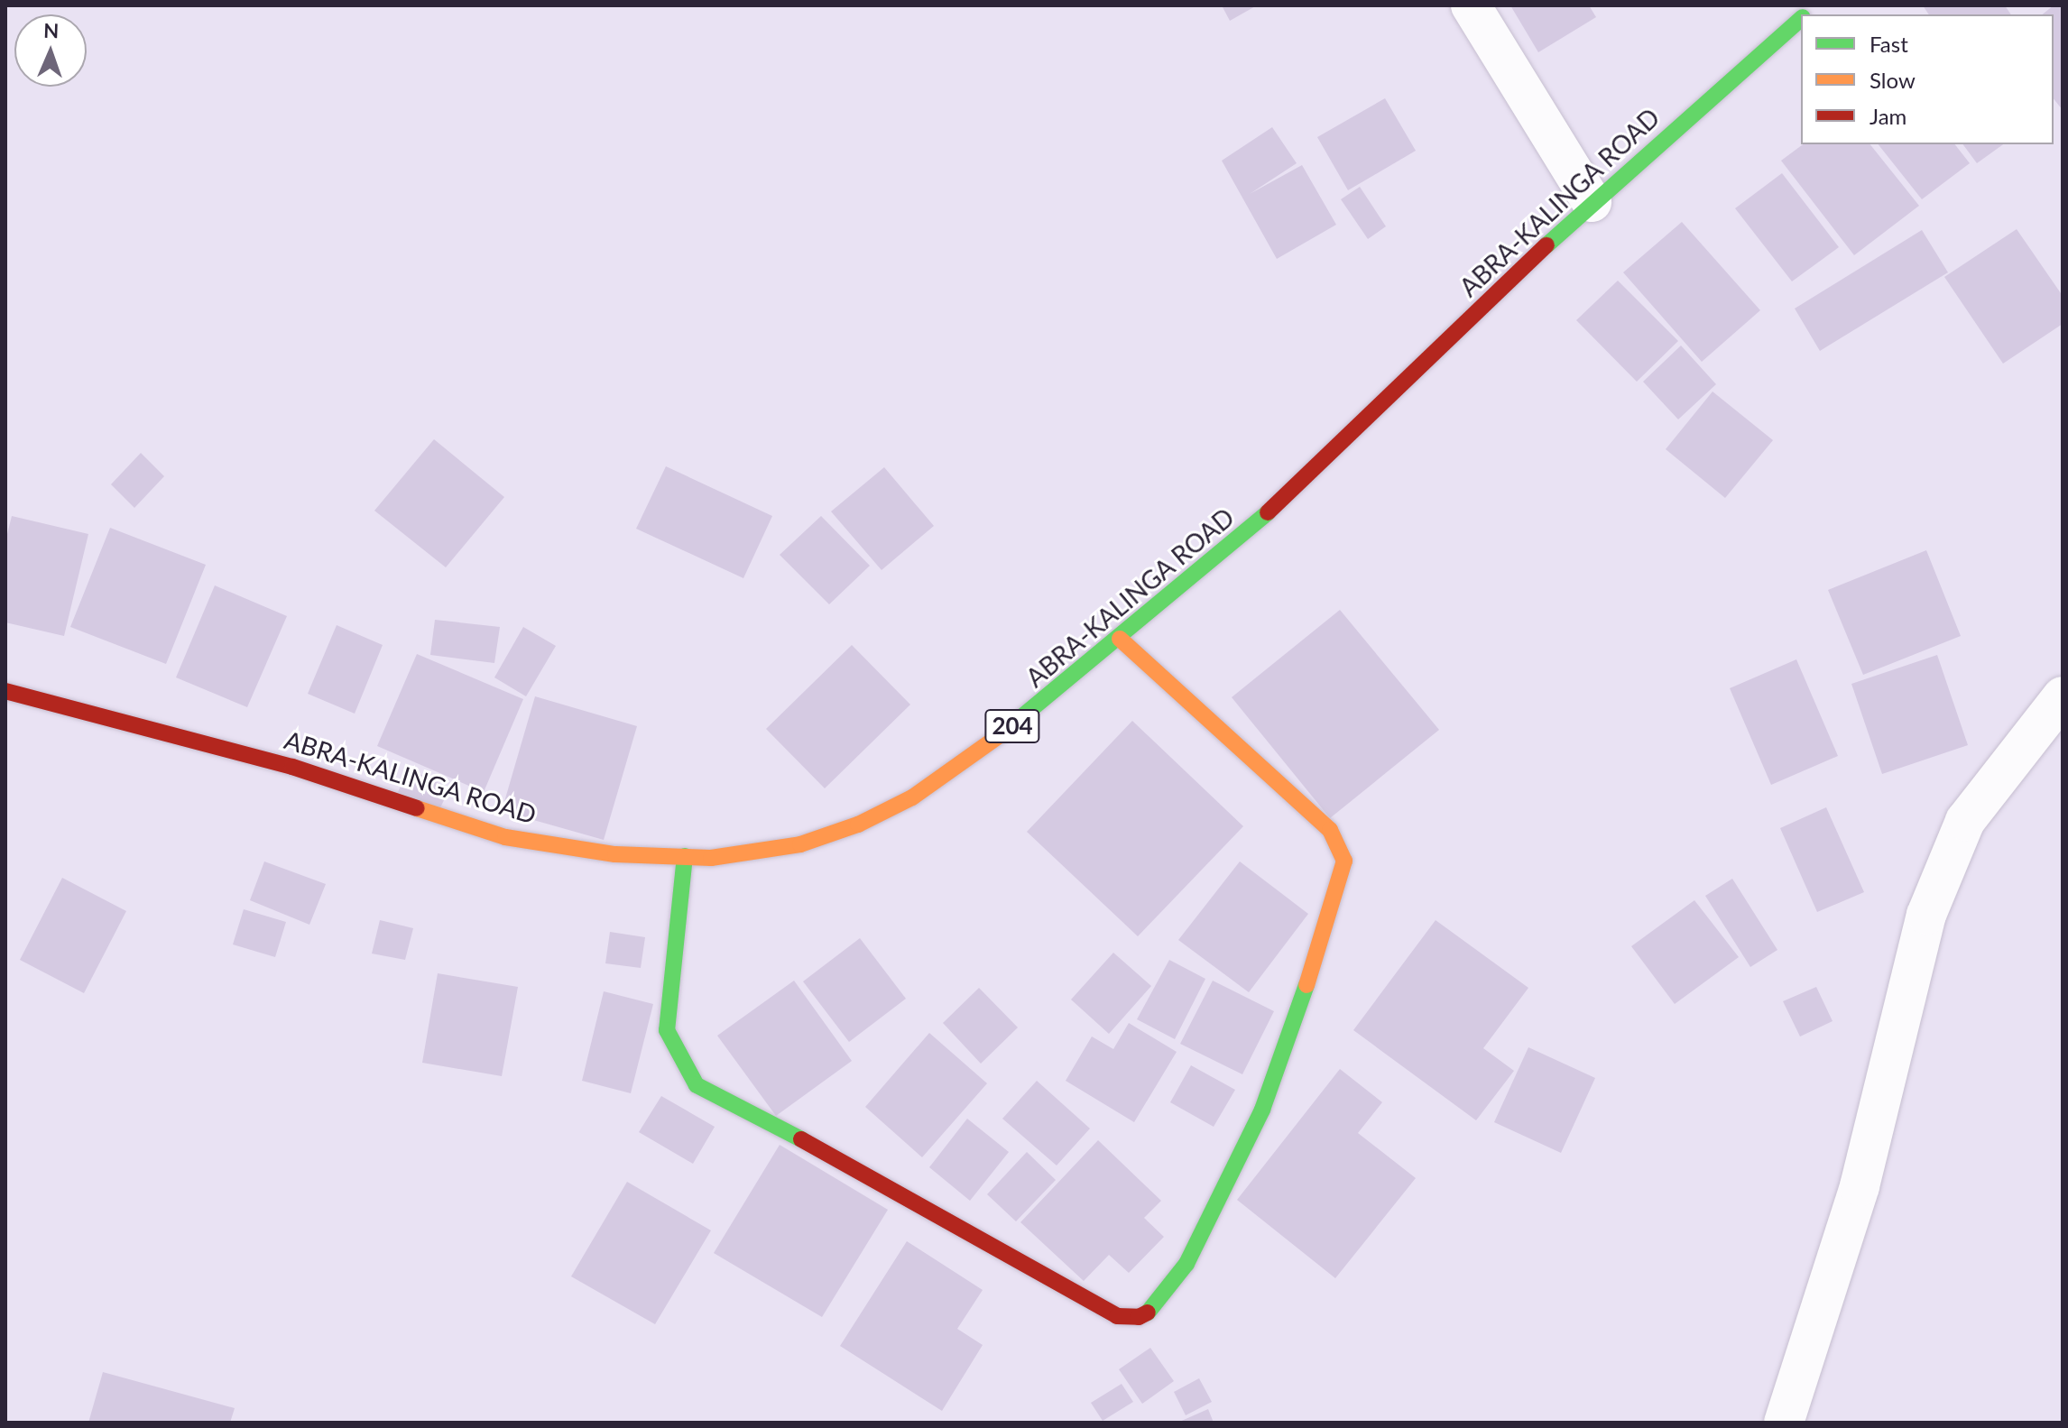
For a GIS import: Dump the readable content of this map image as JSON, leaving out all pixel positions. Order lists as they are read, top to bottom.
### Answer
{
  "streets": {
    "main road": ["ABRA-KALINGA ROAD", "204"]
  },
  "legend": ["Fast", "Slow", "Jam"],
  "north": "top"
}
